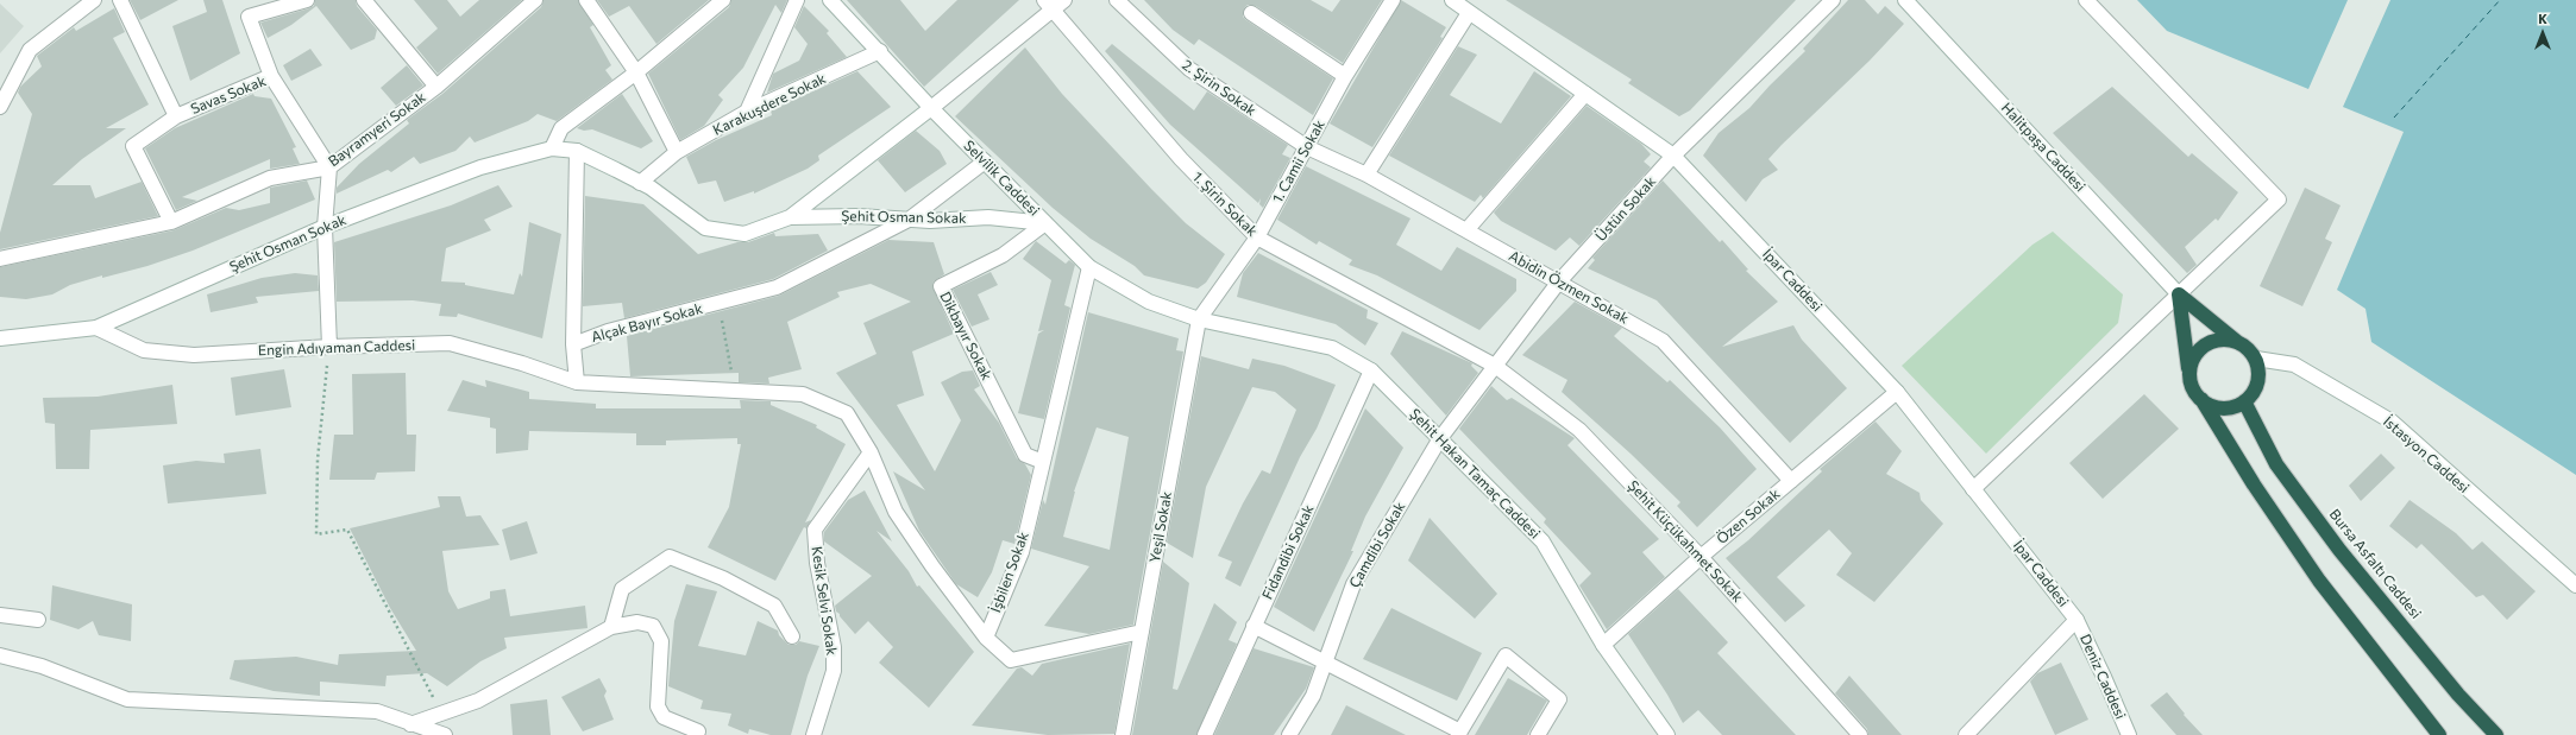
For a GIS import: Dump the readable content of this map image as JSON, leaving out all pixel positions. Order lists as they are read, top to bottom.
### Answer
{
  "streets": {
    "highway": ["Bursa Asfaltı Caddesi"],
    "street": [
      "2. Şirin Sokak",
      "Savas Sokak",
      "Karakuşdere Sokak",
      "Bayramyeri Sokak",
      "Halitpaşa Caddesi",
      "1. Camii Sokak",
      "Selvilik Caddesi",
      "1. Şirin Sokak",
      "Üstün Sokak",
      "Şehit Osman Sokak",
      "İpar Caddesi",
      "Abidin Özmen Sokak",
      "Alçak Bayır Sokak",
      "Dikbayır Sokak",
      "Engin Adıyaman Caddesi",
      "İstasyon Caddesi",
      "Şehit Hakan Tamaç Caddesi",
      "Özen Sokak",
      "Yeşil Sokak",
      "Şehit Küçükahmet Sokak",
      "Çamdibi Sokak",
      "Fidandibi Sokak",
      "İşbilen Sokak",
      "Kesik Selvi Sokak",
      "Deniz Caddesi"
    ]
  },
  "crossings": [
    ["2. Şirin Sokak", "1. Camii Sokak"],
    ["2. Şirin Sokak", "Abidin Özmen Sokak"],
    ["Savas Sokak", "Bayramyeri Sokak"],
    ["Karakuşdere Sokak", "Selvilik Caddesi"],
    ["Karakuşdere Sokak", "Şehit Osman Sokak"],
    ["1. Camii Sokak", "Selvilik Caddesi"],
    ["1. Camii Sokak", "1. Şirin Sokak"],
    ["1. Camii Sokak", "Abidin Özmen Sokak"],
    ["1. Camii Sokak", "Şehit Hakan Tamaç Caddesi"],
    ["1. Camii Sokak", "Yeşil Sokak"],
    ["Selvilik Caddesi", "Şehit Osman Sokak"],
    ["Selvilik Caddesi", "Alçak Bayır Sokak"],
    ["Selvilik Caddesi", "Dikbayır Sokak"],
    ["Selvilik Caddesi", "Şehit Hakan Tamaç Caddesi"],
    ["Selvilik Caddesi", "Yeşil Sokak"],
    ["Selvilik Caddesi", "İşbilen Sokak"],
    ["1. Şirin Sokak", "Üstün Sokak"],
    ["1. Şirin Sokak", "Şehit Osman Sokak"],
    ["1. Şirin Sokak", "Şehit Küçükahmet Sokak"],
    ["Üstün Sokak", "İpar Caddesi"],
    ["Üstün Sokak", "Abidin Özmen Sokak"],
    ["Üstün Sokak", "Şehit Hakan Tamaç Caddesi"],
    ["Üstün Sokak", "Şehit Küçükahmet Sokak"],
    ["Üstün Sokak", "Çamdibi Sokak"],
    ["Şehit Osman Sokak", "Alçak Bayır Sokak"],
    ["Şehit Osman Sokak", "Dikbayır Sokak"],
    ["Şehit Osman Sokak", "Engin Adıyaman Caddesi"],
    ["İpar Caddesi", "Özen Sokak"],
    ["İpar Caddesi", "Deniz Caddesi"],
    ["Abidin Özmen Sokak", "Özen Sokak"],
    ["Alçak Bayır Sokak", "Engin Adıyaman Caddesi"],
    ["Dikbayır Sokak", "İşbilen Sokak"],
    ["İstasyon Caddesi", "Bursa Asfaltı Caddesi"],
    ["Şehit Hakan Tamaç Caddesi", "Özen Sokak"],
    ["Şehit Hakan Tamaç Caddesi", "Yeşil Sokak"],
    ["Şehit Hakan Tamaç Caddesi", "Çamdibi Sokak"],
    ["Şehit Hakan Tamaç Caddesi", "Fidandibi Sokak"],
    ["Özen Sokak", "Şehit Küçükahmet Sokak"],
    ["İşbilen Sokak", "Kesik Selvi Sokak"]
  ],
  "north": "top"
}
